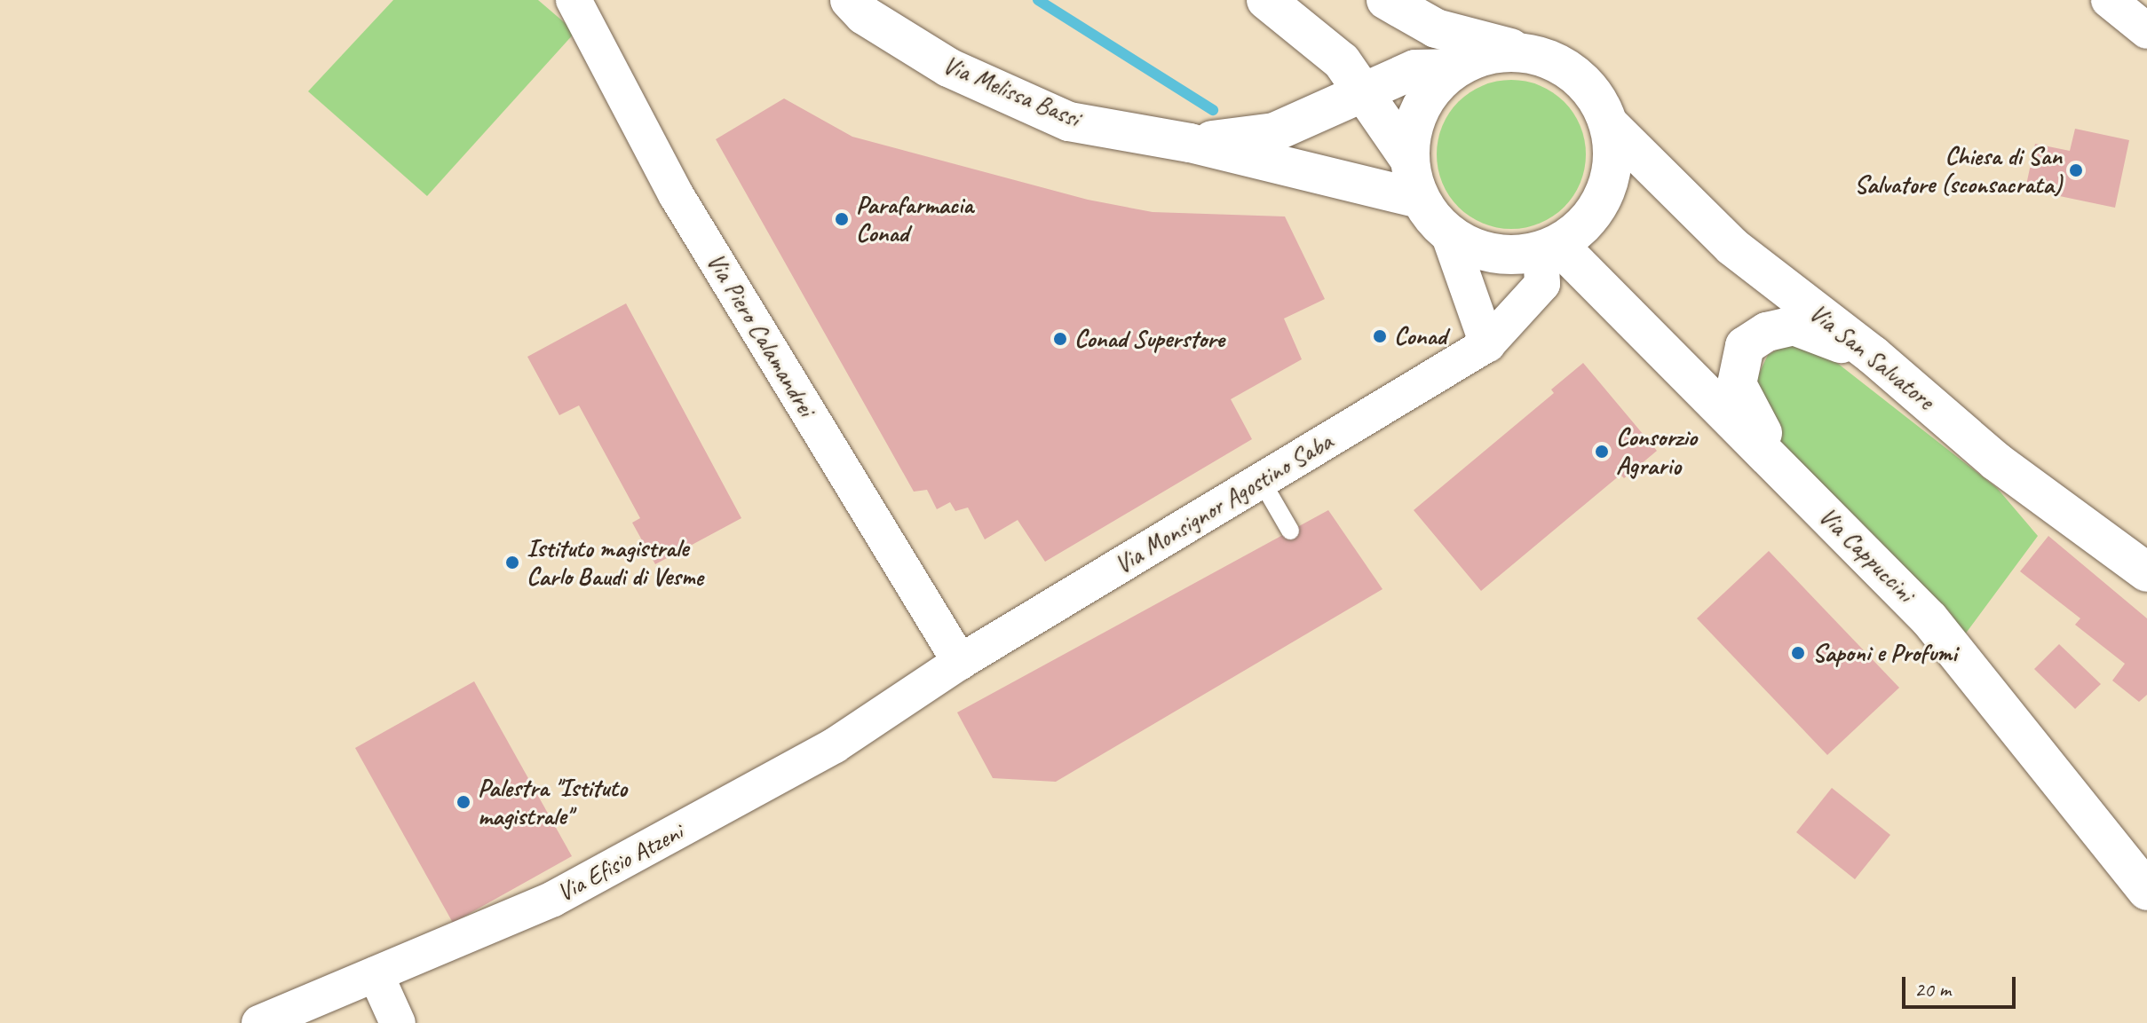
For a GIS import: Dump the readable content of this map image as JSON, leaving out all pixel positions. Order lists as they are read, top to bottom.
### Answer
{
  "streets": {
    "main road": ["Via Melissa Bassi", "Via San Salvatore", "Via Cappuccini"],
    "street": ["Via Piero Calamandrei", "Via Monsignor Agostino Saba", "Via Efisio Atzeni"]
  },
  "crossings": [
    ["Via Melissa Bassi", "Via San Salvatore"],
    ["Via Melissa Bassi", "Via Monsignor Agostino Saba"],
    ["Via Melissa Bassi", "Via Cappuccini"],
    ["Via Piero Calamandrei", "Via Monsignor Agostino Saba"],
    ["Via Piero Calamandrei", "Via Efisio Atzeni"],
    ["Via San Salvatore", "Via Monsignor Agostino Saba"],
    ["Via San Salvatore", "Via Cappuccini"],
    ["Via Monsignor Agostino Saba", "Via Cappuccini"],
    ["Via Monsignor Agostino Saba", "Via Efisio Atzeni"]
  ],
  "places": [
    "Chiesa di San Salvatore (sconsacrata)",
    "Parafarmacia Conad",
    "Conad",
    "Conad Superstore",
    "Consorzio Agrario",
    "Istituto magistrale Carlo Baudi di Vesme",
    "Saponi e Profumi",
    "Palestra \"Istituto magistrale\""
  ],
  "scale_bar": "20 m"
}
